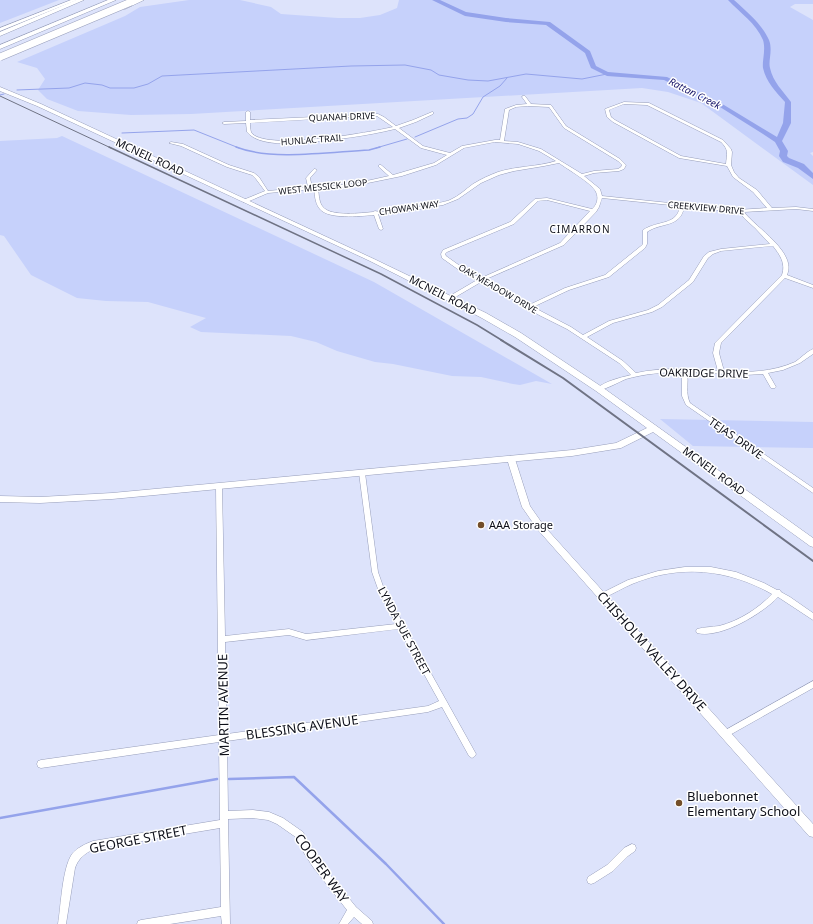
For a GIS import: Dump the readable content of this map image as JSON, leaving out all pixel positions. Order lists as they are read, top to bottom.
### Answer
{
  "streets": {
    "main road": ["MCNEIL ROAD"],
    "street": [
      "QUANAH DRIVE",
      "HUNLAC TRAIL",
      "WEST MESSICK LOOP",
      "CHOWAN WAY",
      "CREEKVIEW DRIVE",
      "OAK MEADOW DRIVE",
      "OAKRIDGE DRIVE",
      "TEJAS DRIVE",
      "LYNDA SUE STREET",
      "CHISHOLM VALLEY DRIVE",
      "MARTIN AVENUE",
      "BLESSING AVENUE",
      "GEORGE STREET",
      "COOPER WAY"
    ]
  },
  "crossings": [
    ["QUANAH DRIVE", "HUNLAC TRAIL"],
    ["QUANAH DRIVE", "WEST MESSICK LOOP"],
    ["MCNEIL ROAD", "WEST MESSICK LOOP"],
    ["MCNEIL ROAD", "OAKRIDGE DRIVE"],
    ["WEST MESSICK LOOP", "CHOWAN WAY"],
    ["WEST MESSICK LOOP", "CREEKVIEW DRIVE"],
    ["OAK MEADOW DRIVE", "OAKRIDGE DRIVE"],
    ["OAKRIDGE DRIVE", "TEJAS DRIVE"],
    ["LYNDA SUE STREET", "BLESSING AVENUE"],
    ["MARTIN AVENUE", "BLESSING AVENUE"],
    ["MARTIN AVENUE", "GEORGE STREET"],
    ["MARTIN AVENUE", "COOPER WAY"],
    ["GEORGE STREET", "COOPER WAY"]
  ],
  "districts": ["CIMARRON"],
  "water": ["Rattan Creek"],
  "places": ["AAA Storage", "Bluebonnet Elementary School"]
}
